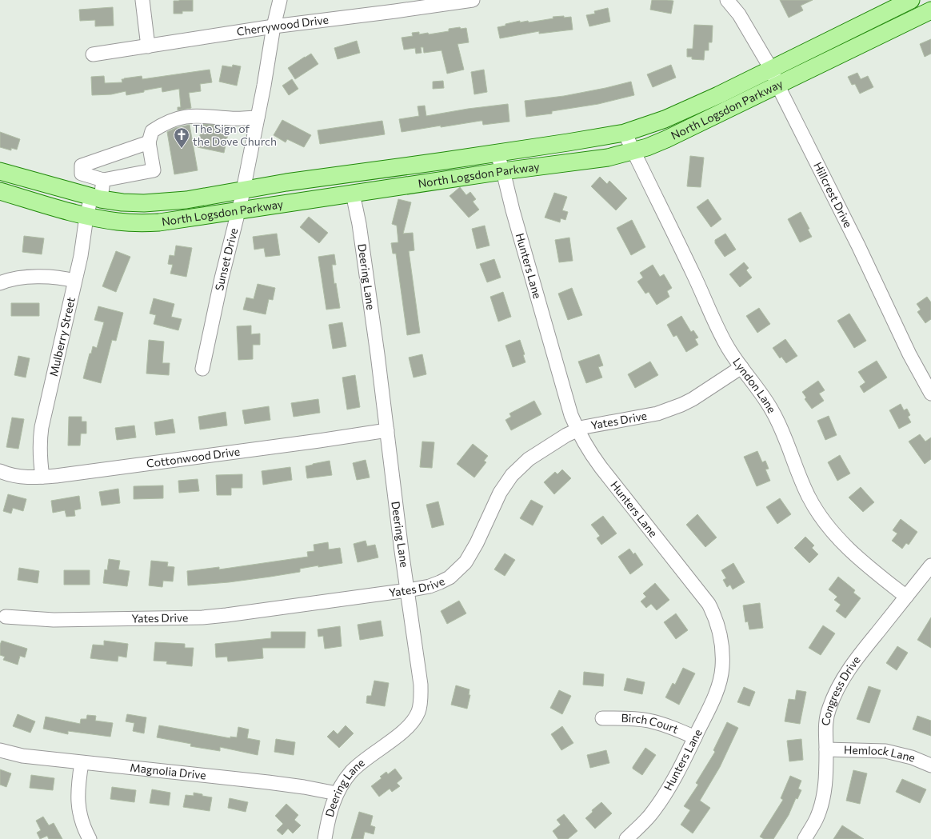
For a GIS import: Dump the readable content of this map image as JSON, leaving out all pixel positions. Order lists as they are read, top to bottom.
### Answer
{
  "streets": {
    "main road": ["North Logsdon Parkway"],
    "street": [
      "Cherrywood Drive",
      "Hillcrest Drive",
      "Sunset Drive",
      "Hunters Lane",
      "Deering Lane",
      "Mulberry Street",
      "Lyndon Lane",
      "Yates Drive",
      "Cottonwood Drive",
      "Congress Drive",
      "Birch Court",
      "Hemlock Lane",
      "Magnolia Drive"
    ]
  },
  "crossings": [
    ["Cherrywood Drive", "Sunset Drive"],
    ["North Logsdon Parkway", "Hillcrest Drive"],
    ["North Logsdon Parkway", "Sunset Drive"],
    ["North Logsdon Parkway", "Hunters Lane"],
    ["North Logsdon Parkway", "Deering Lane"],
    ["North Logsdon Parkway", "Mulberry Street"],
    ["North Logsdon Parkway", "Lyndon Lane"],
    ["Hunters Lane", "Yates Drive"],
    ["Hunters Lane", "Birch Court"],
    ["Deering Lane", "Yates Drive"],
    ["Deering Lane", "Cottonwood Drive"],
    ["Deering Lane", "Magnolia Drive"],
    ["Mulberry Street", "Cottonwood Drive"],
    ["Lyndon Lane", "Yates Drive"],
    ["Lyndon Lane", "Congress Drive"],
    ["Congress Drive", "Hemlock Lane"]
  ],
  "places": {
    "church": ["The Sign of the Dove Church"]
  }
}
